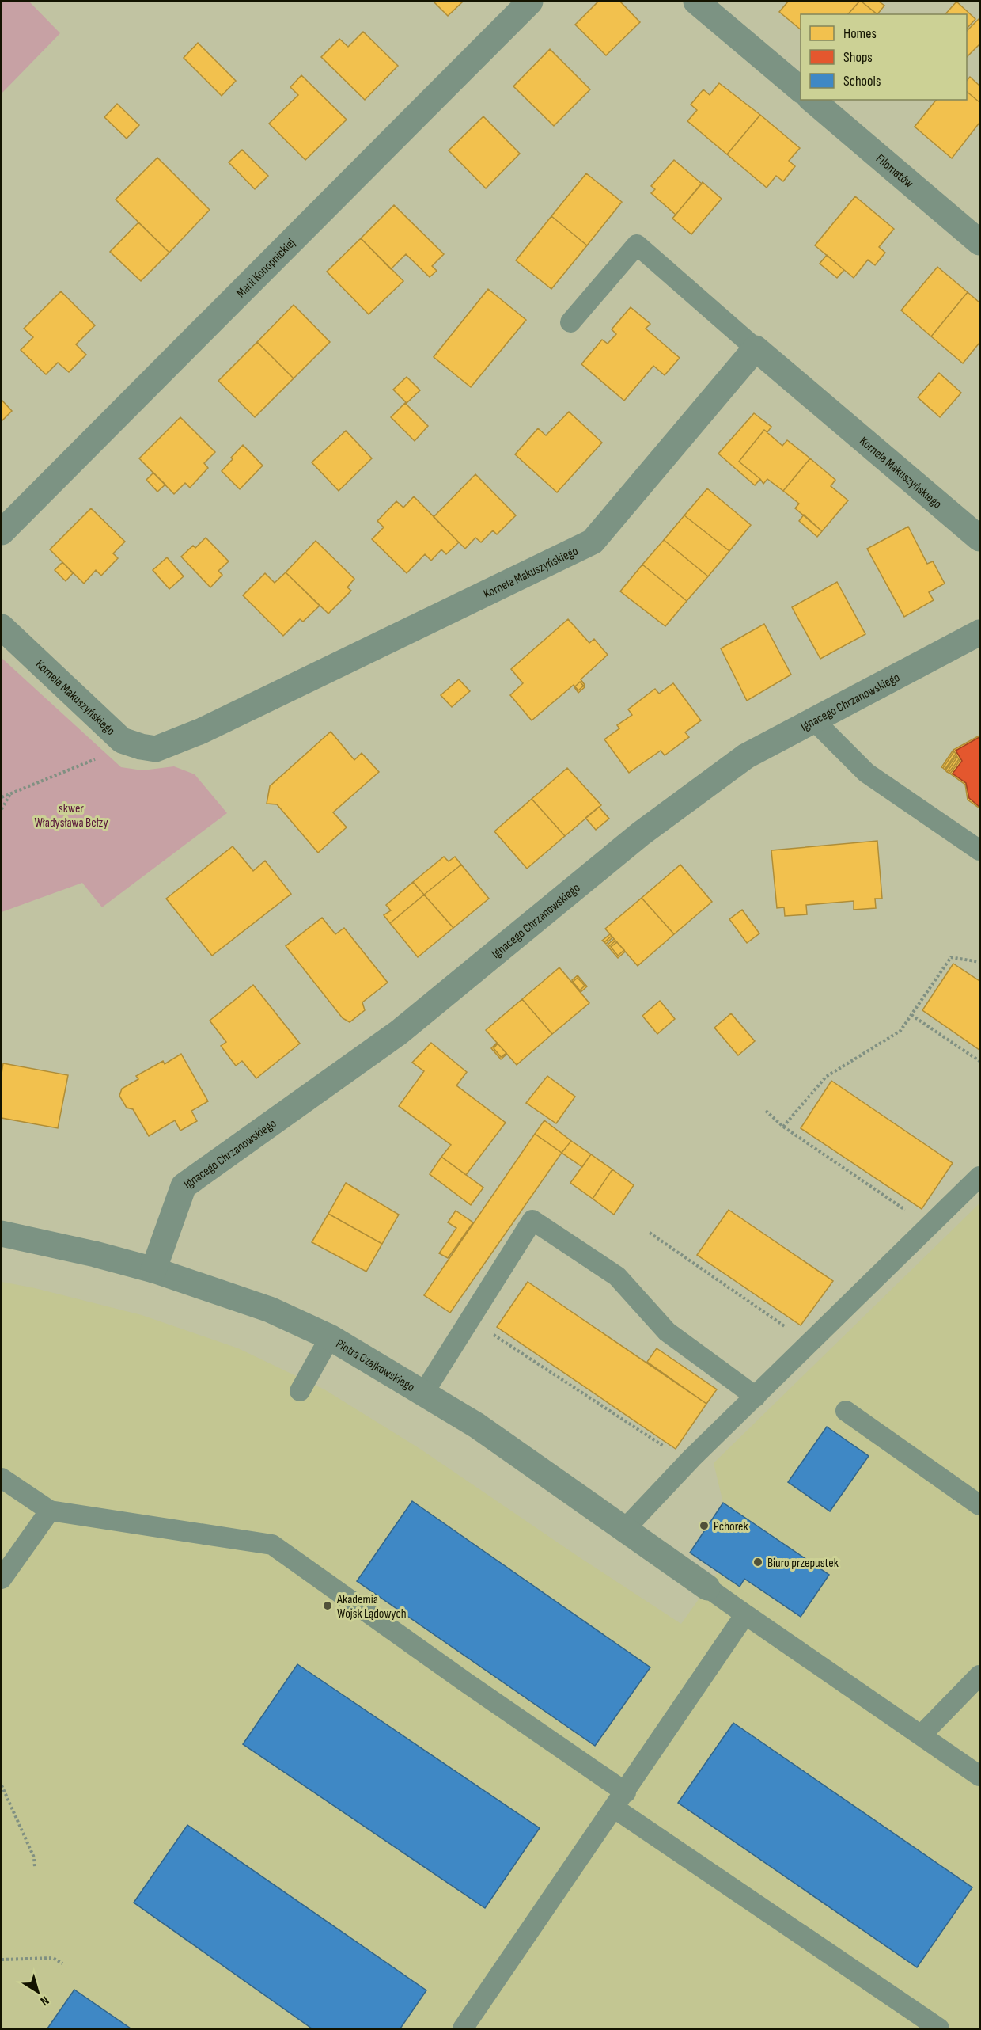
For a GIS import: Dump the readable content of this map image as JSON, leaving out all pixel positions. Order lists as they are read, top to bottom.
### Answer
{
  "streets": {
    "street": [
      "Filomatów",
      "Marii Konopnickiej",
      "Kornela Makuszyńskiego",
      "Ignacego Chrzanowskiego",
      "Piotra Czajkowskiego"
    ]
  },
  "crossings": [
    ["Ignacego Chrzanowskiego", "Piotra Czajkowskiego"]
  ],
  "parks": ["skwer Władysława Bełzy"],
  "places": ["Pchorek", "Biuro przepustek", "Akademia Wojsk Lądowych"],
  "legend": ["Homes", "Shops", "Schools"],
  "north": "bottom right"
}
